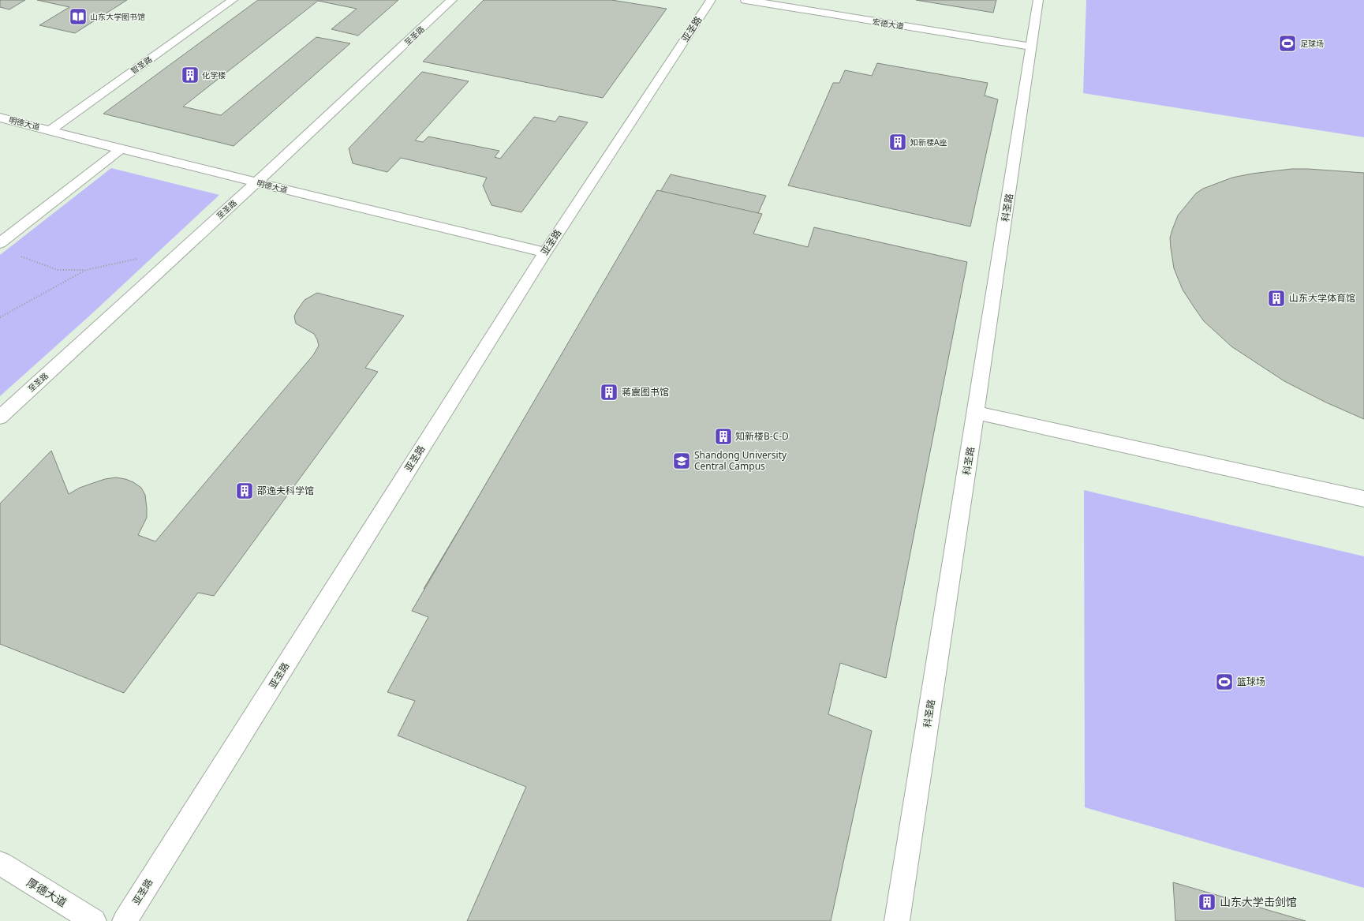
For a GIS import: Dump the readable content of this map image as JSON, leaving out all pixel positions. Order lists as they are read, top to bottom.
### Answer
{
  "streets": {
    "lane": [
      "宏德大道",
      "亚圣路",
      "至圣路",
      "智圣路",
      "明德大道",
      "科圣路",
      "厚德大道"
    ]
  },
  "crossings": [
    ["宏德大道", "科圣路"],
    ["亚圣路", "明德大道"],
    ["至圣路", "明德大道"],
    ["智圣路", "明德大道"]
  ],
  "places": {
    "library": ["山东大学图书馆"],
    "sports": ["足球场", "篮球场"],
    "building": [
      "化学楼",
      "知新楼A座",
      "山东大学体育馆",
      "蒋震图书馆",
      "知新楼B-C-D",
      "邵逸夫科学馆",
      "山东大学击剑馆"
    ],
    "school or university": ["Shandong University Central Campus"]
  }
}
